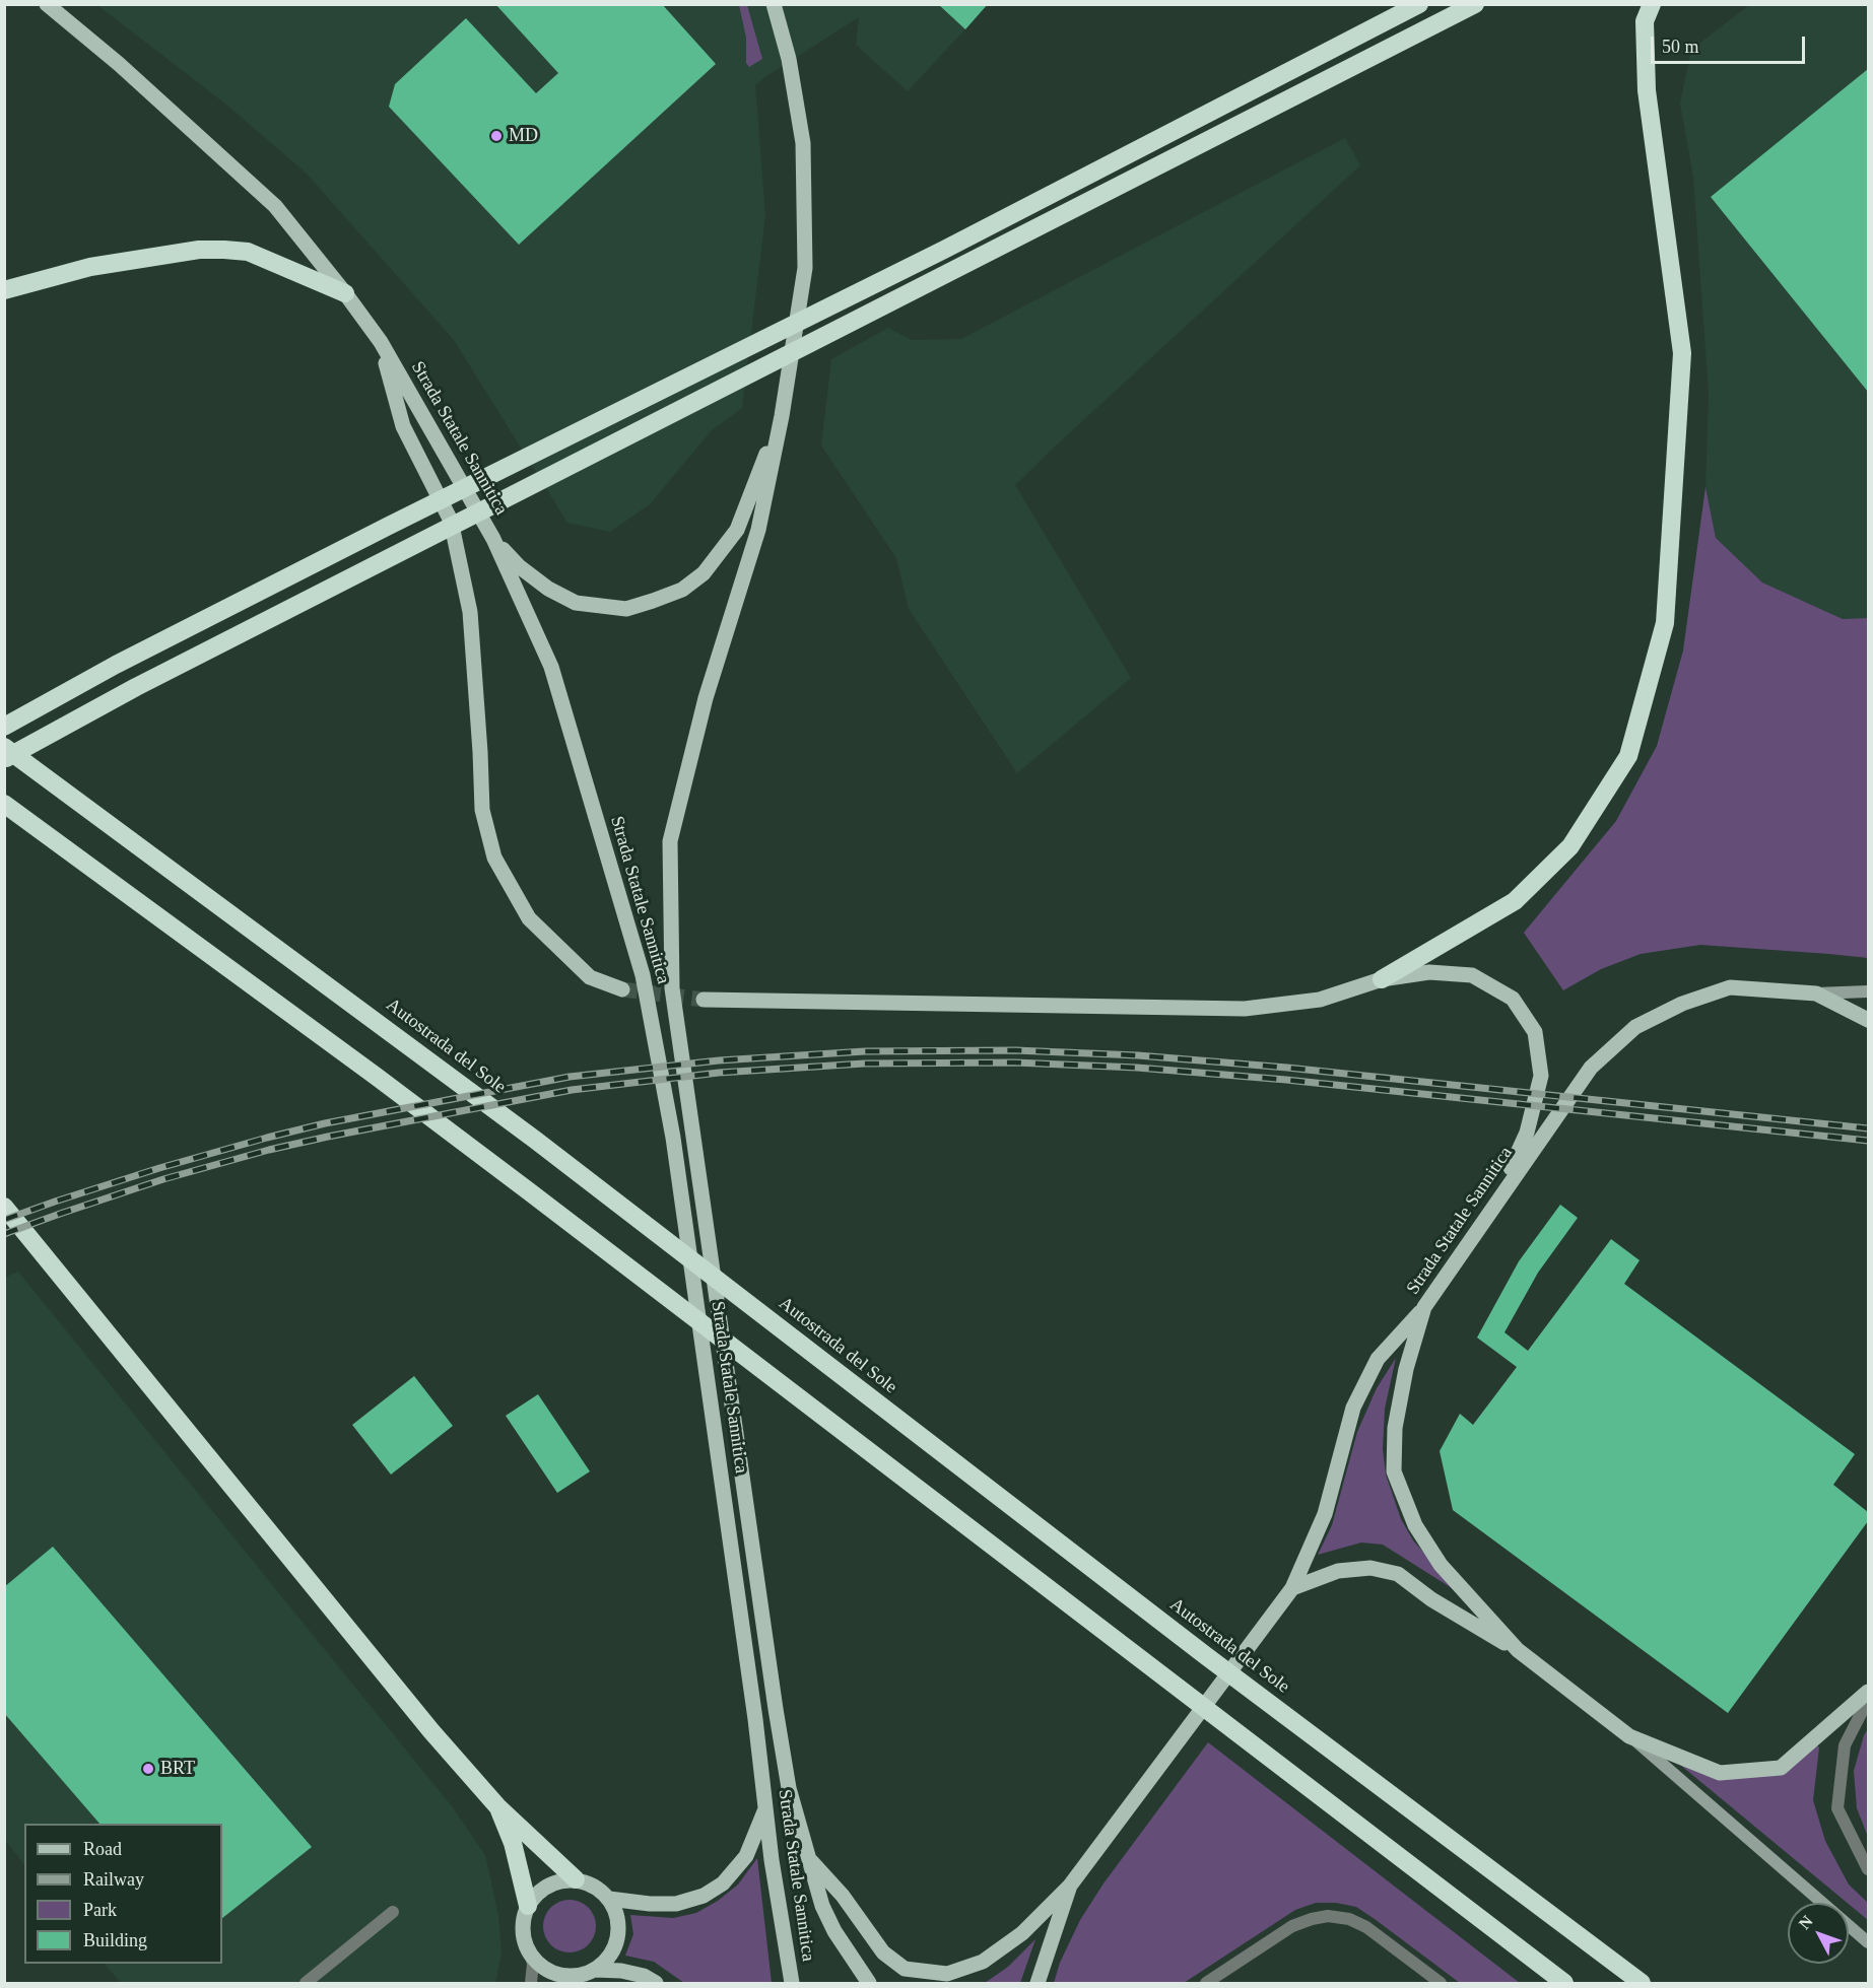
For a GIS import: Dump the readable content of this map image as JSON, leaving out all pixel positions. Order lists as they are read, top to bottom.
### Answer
{
  "streets": {
    "highway": ["Autostrada del Sole"],
    "main road": ["Strada Statale Sannitica"]
  },
  "places": ["MD", "BRT"],
  "legend": [
    "Road",
    "Railway",
    "Park",
    "Building"
  ],
  "scale_bar": "50 m",
  "north": "top left"
}
